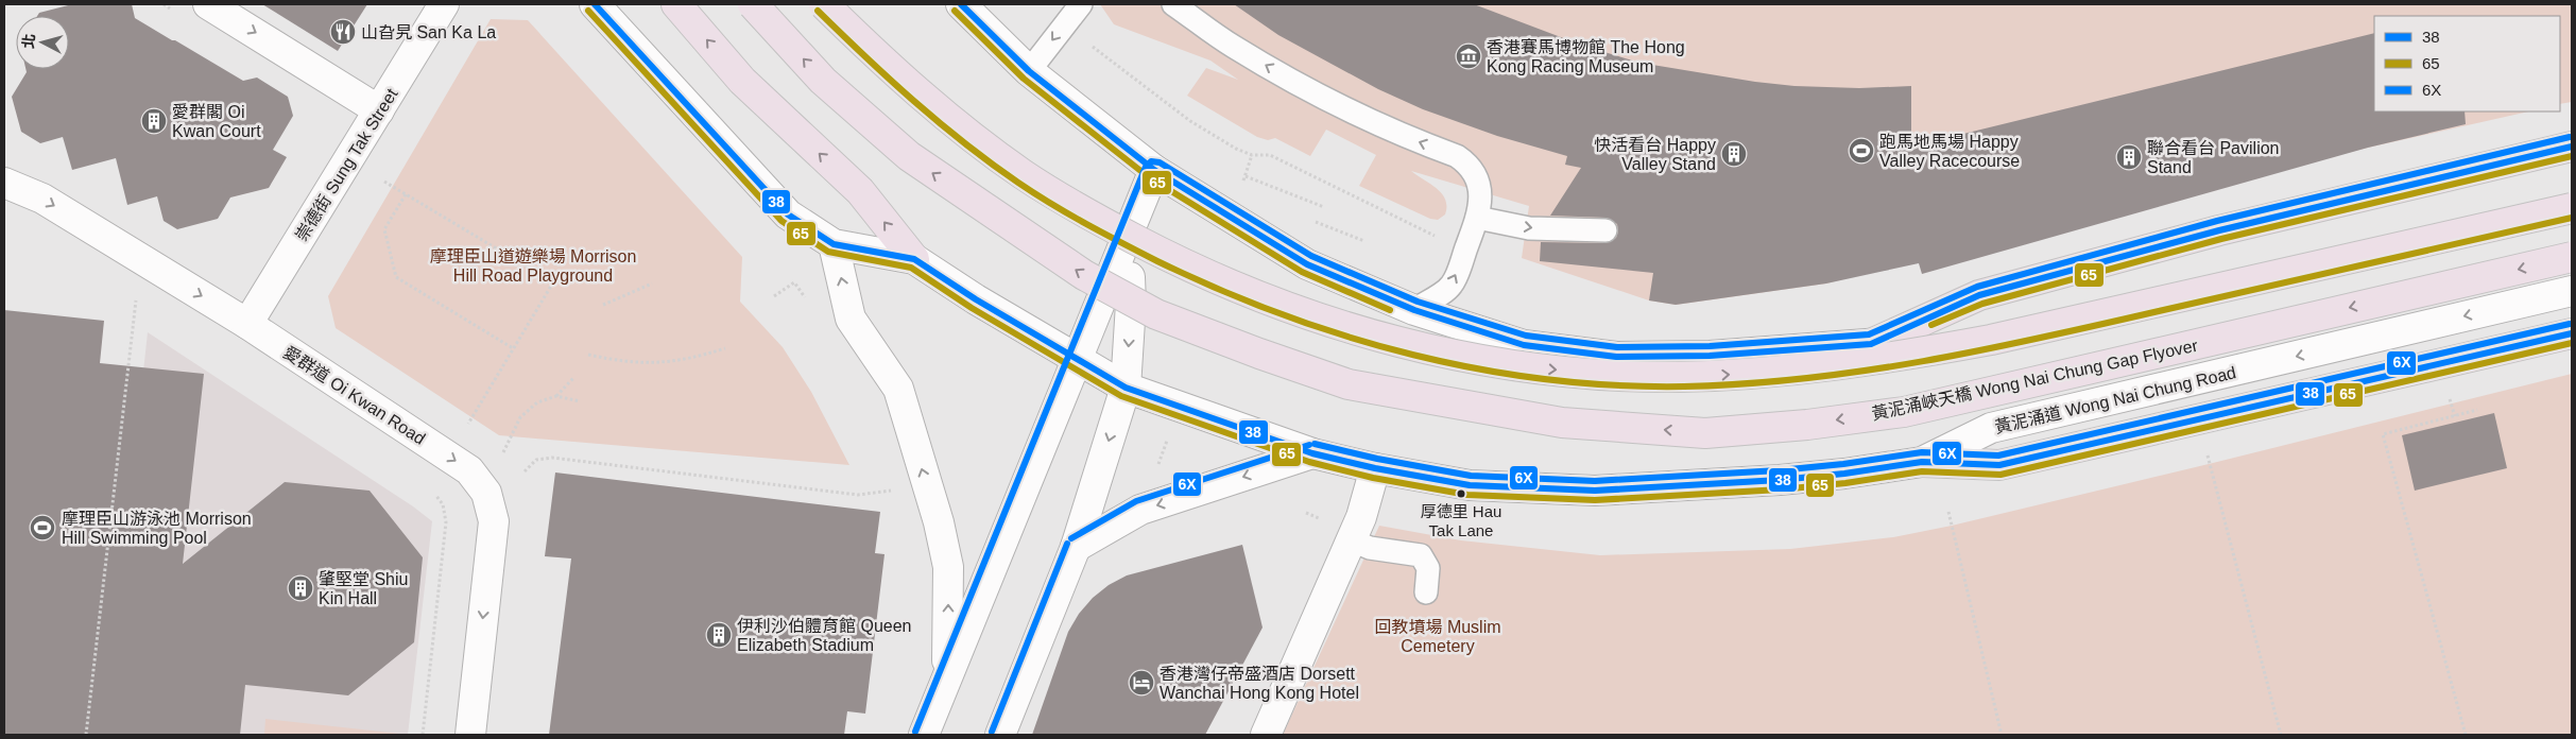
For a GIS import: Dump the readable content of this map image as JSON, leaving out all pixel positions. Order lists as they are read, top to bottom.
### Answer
{
  "streets": {
    "highway": ["黃泥涌峽天橋 Wong Nai Chung Gap Flyover"],
    "main road": ["崇德街 Sung Tak Street", "愛群道 Oi Kwan Road", "黃泥涌道 Wong Nai Chung Road"]
  },
  "crossings": [
    ["崇德街 Sung Tak Street", "愛群道 Oi Kwan Road"]
  ],
  "one_way": ["愛群道 Oi Kwan Road"],
  "parks": ["摩理臣山道遊樂場 Morrison Hill Road Playground", "回教墳場 Muslim Cemetery"],
  "places": {
    "restaurant": ["山旮旯 San Ka La"],
    "museum": ["香港賽馬博物館 The Hong Kong Racing Museum"],
    "building": [
      "愛群閣 Oi Kwan Court",
      "快活看台 Happy Valley Stand",
      "聯合看台 Pavilion Stand",
      "肇堅堂 Shiu Kin Hall",
      "伊利沙伯體育館 Queen Elizabeth Stadium"
    ],
    "sports": ["跑馬地馬場 Happy Valley Racecourse", "摩理臣山游泳池 Morrison Hill Swimming Pool"],
    "other": ["厚德里 Hau Tak Lane"],
    "hotel": ["香港灣仔帝盛酒店 Dorsett Wanchai Hong Kong Hotel"]
  },
  "lines": ["transit line 38", "transit line 65", "transit line 6X"],
  "legend": ["38", "65", "6X"],
  "north": "left"
}
